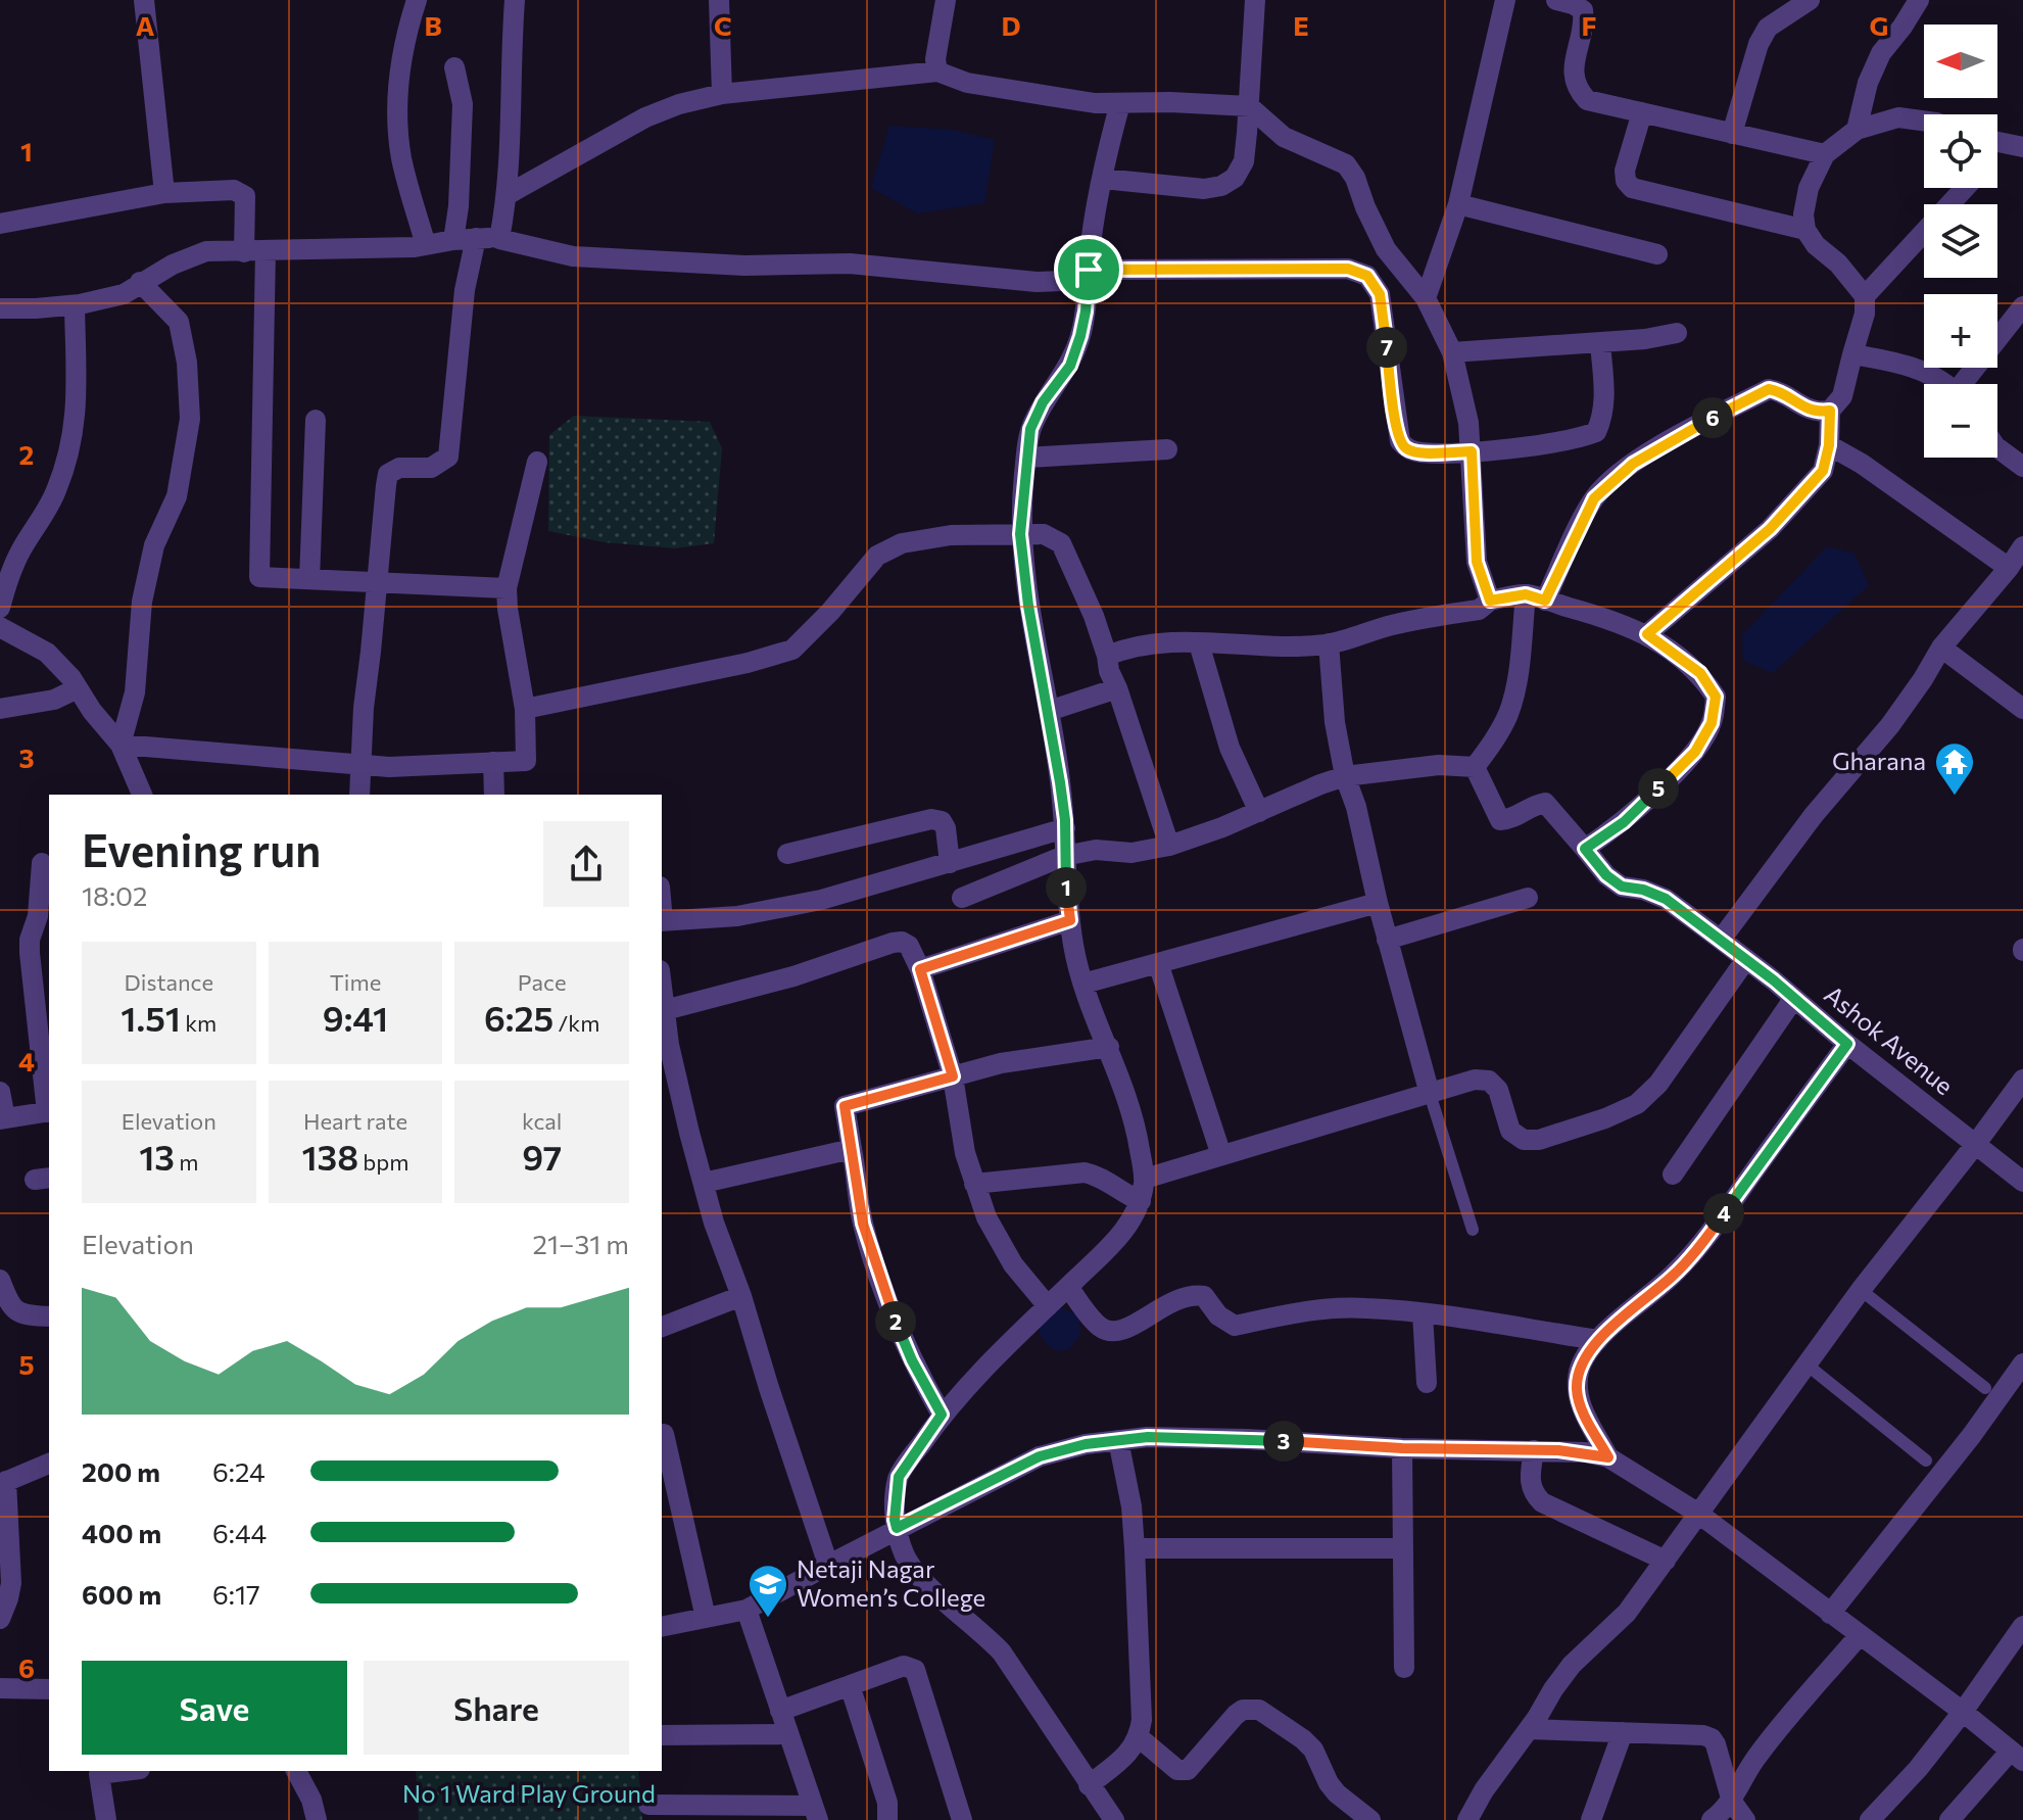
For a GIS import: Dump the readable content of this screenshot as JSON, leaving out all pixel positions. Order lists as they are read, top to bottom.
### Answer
{
  "streets": {
    "street": ["Ashok Avenue"]
  },
  "parks": ["No 1 Ward Play Ground"],
  "places": {
    "temple": ["Gharana"],
    "school or university": ["Netaji Nagar Women’s College"]
  },
  "north": "left",
  "page": {
    "map_buttons": ["+", "−"],
    "pins": [
      "7",
      "6",
      "5",
      "1",
      "4",
      "2",
      "3"
    ],
    "heading": ["Evening run", "18:02"],
    "stats": [
      ["Distance", "1.51 km"],
      ["Time", "9:41"],
      ["Pace", "6:25 /km"],
      ["Elevation", "13 m"],
      ["Heart rate", "138 bpm"],
      ["kcal", "97"]
    ],
    "chart": ["Elevation", "21–31 m"],
    "list": [
      {
        "name": "200 m",
        "note": "6:24"
      },
      {
        "name": "400 m",
        "note": "6:44"
      },
      {
        "name": "600 m",
        "note": "6:17"
      }
    ],
    "buttons": ["Save", "Share"]
  },
  "grid": {
    "columns": [
      "A",
      "B",
      "C",
      "D",
      "E",
      "F",
      "G"
    ],
    "rows": [
      "1",
      "2",
      "3",
      "4",
      "5",
      "6"
    ]
  }
}
